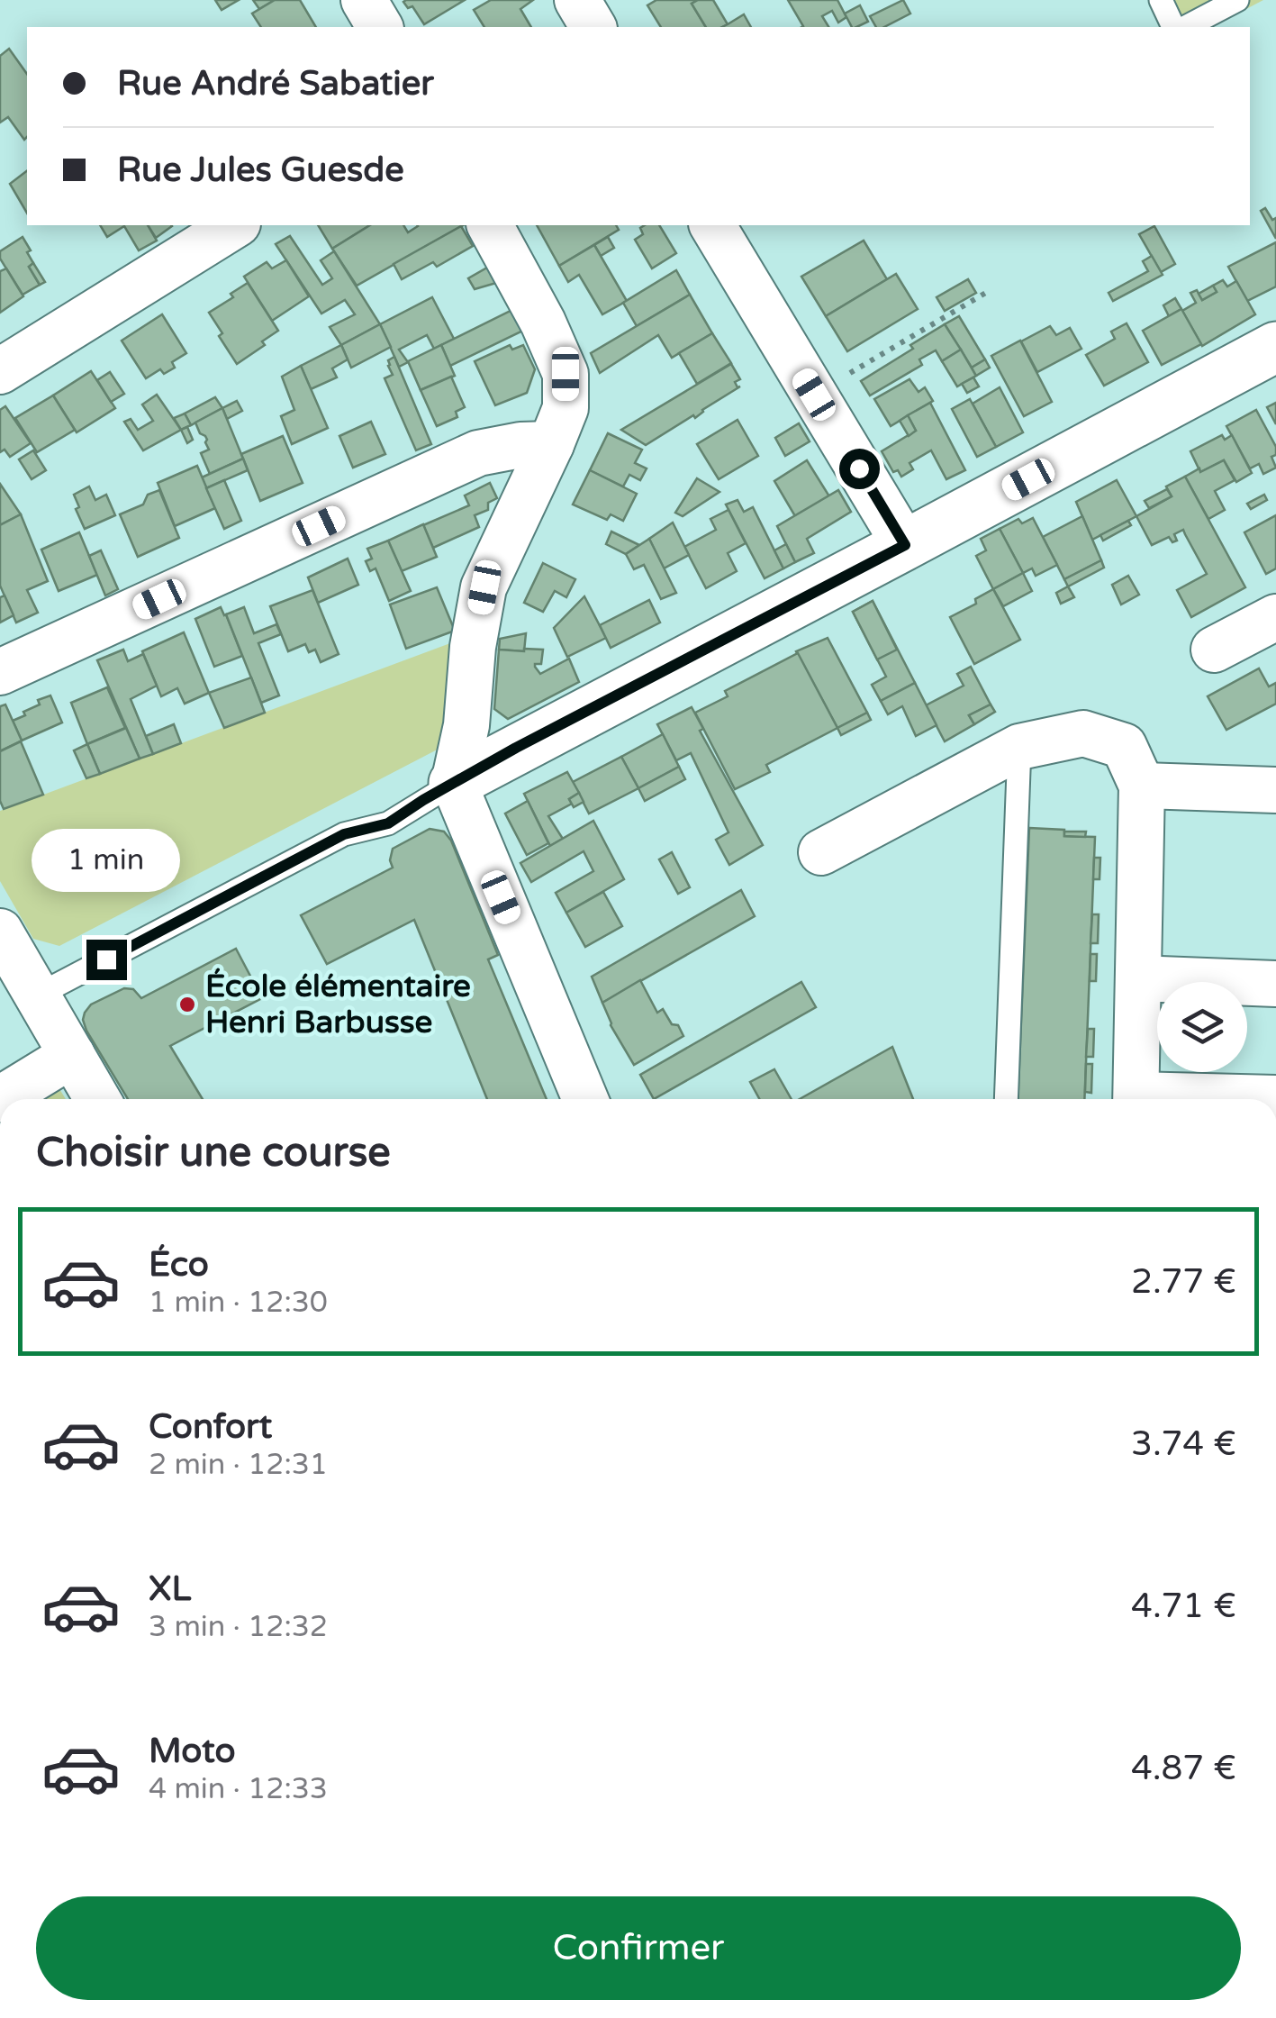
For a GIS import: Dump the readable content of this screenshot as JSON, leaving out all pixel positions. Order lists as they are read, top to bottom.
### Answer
{
  "places": ["École élémentaire Henri Barbusse"],
  "page": {
    "banner": ["Rue André Sabatier", "Rue Jules Guesde"],
    "bubble": "1 min",
    "heading": "Choisir une course",
    "list": [
      {
        "name": "Éco",
        "note": "1 min · 12:30",
        "value": "2.77 €"
      },
      {
        "name": "Confort",
        "note": "2 min · 12:31",
        "value": "3.74 €"
      },
      {
        "name": "XL",
        "note": "3 min · 12:32",
        "value": "4.71 €"
      },
      {
        "name": "Moto",
        "note": "4 min · 12:33",
        "value": "4.87 €"
      }
    ],
    "buttons": "Confirmer"
  }
}
